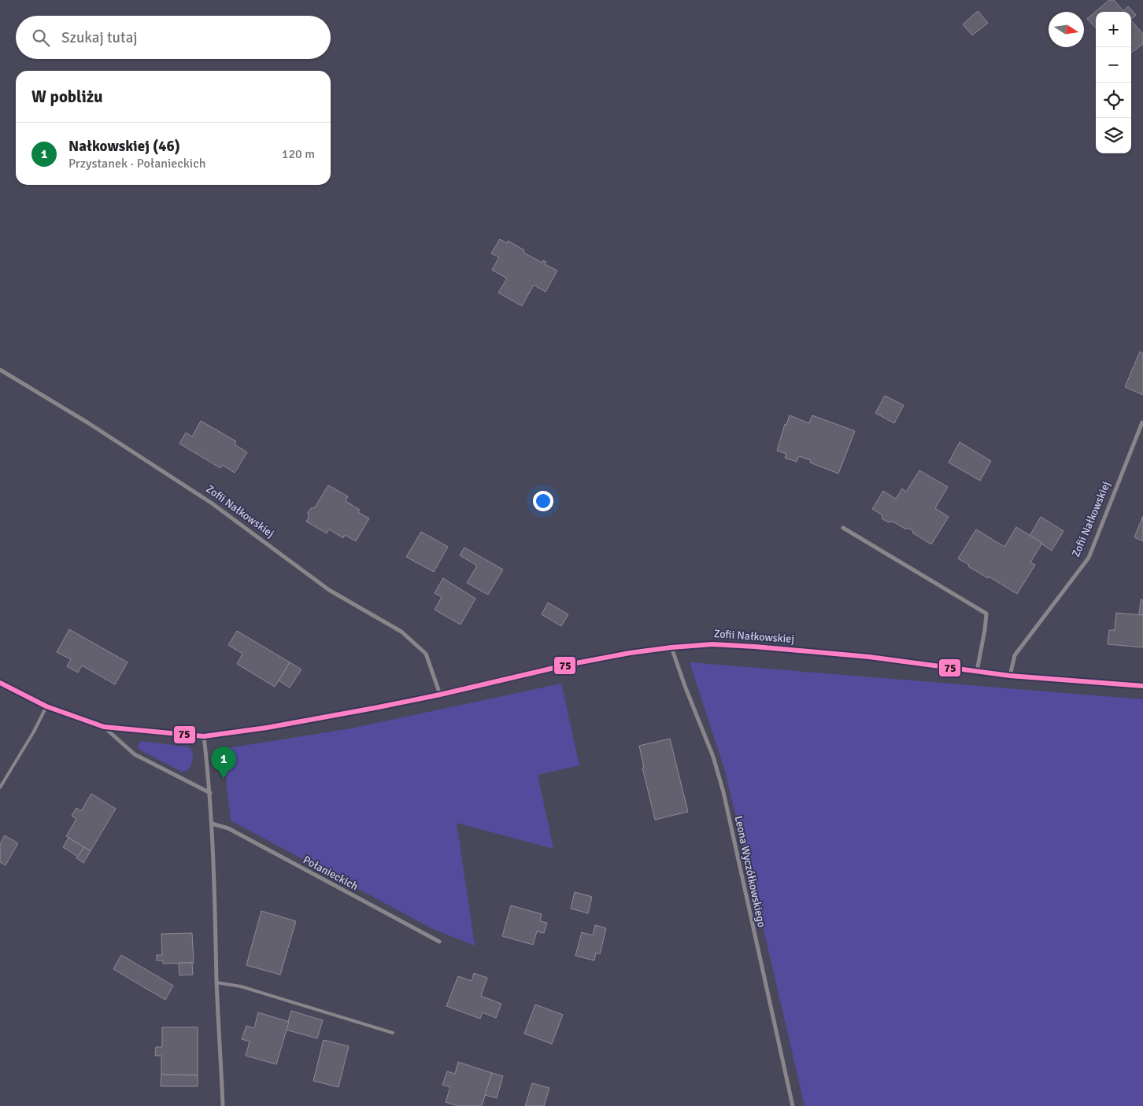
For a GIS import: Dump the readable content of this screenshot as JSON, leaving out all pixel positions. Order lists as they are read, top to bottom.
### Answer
{
  "streets": {
    "street": ["Zofii Nałkowskiej", "Leona Wyczółkowskiego", "Połanieckich"]
  },
  "crossings": [
    ["Zofii Nałkowskiej", "Leona Wyczółkowskiego"]
  ],
  "lines": ["transit line 75"],
  "north": "right",
  "page": {
    "map_buttons": ["+", "−"],
    "search": "Szukaj tutaj",
    "heading": "W pobliżu",
    "list": [
      {
        "mark": "1",
        "name": "Nałkowskiej (46)",
        "note": "Przystanek · Połanieckich",
        "value": "120 m"
      }
    ],
    "pins": "1"
  }
}
